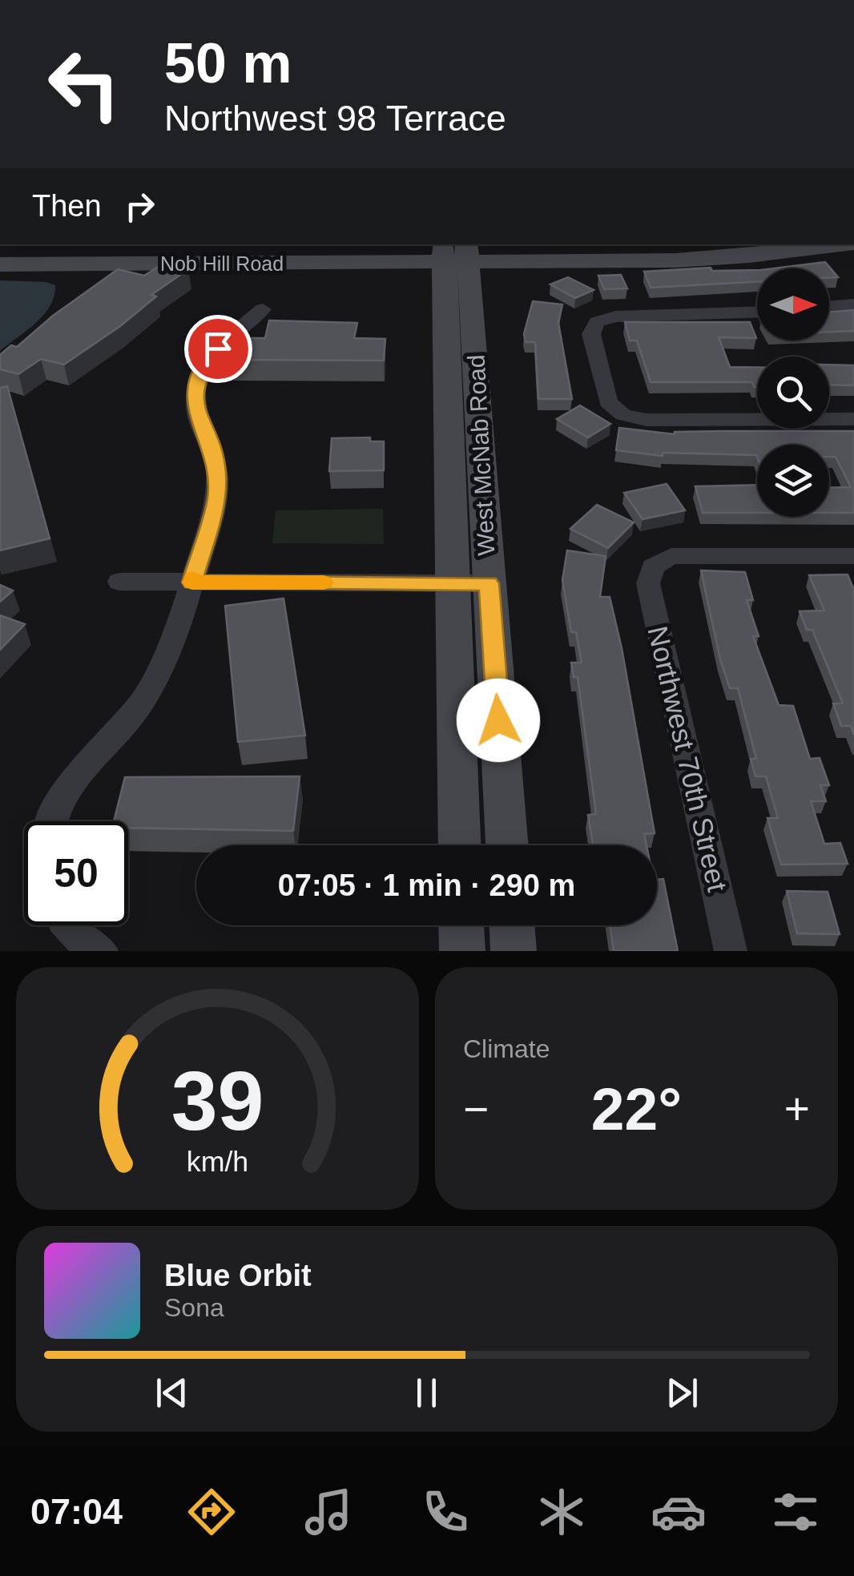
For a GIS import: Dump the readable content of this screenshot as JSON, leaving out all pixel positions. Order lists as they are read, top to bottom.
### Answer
{
  "streets": {
    "main road": ["Nob Hill Road", "West McNab Road"],
    "street": ["Northwest 70th Street"]
  },
  "crossings": [
    ["Nob Hill Road", "West McNab Road"]
  ],
  "north": "right",
  "page": {
    "turn": ["50 m", "Northwest 98 Terrace"],
    "then": "Then",
    "limit": "50",
    "trip": "07:05 · 1 min · 290 m",
    "tile": "Climate",
    "heat": ["−", "22°", "+"],
    "song": ["Blue Orbit", "Sona"],
    "tabs": "07:04",
    "gauge": ["39", "km/h"]
  }
}
